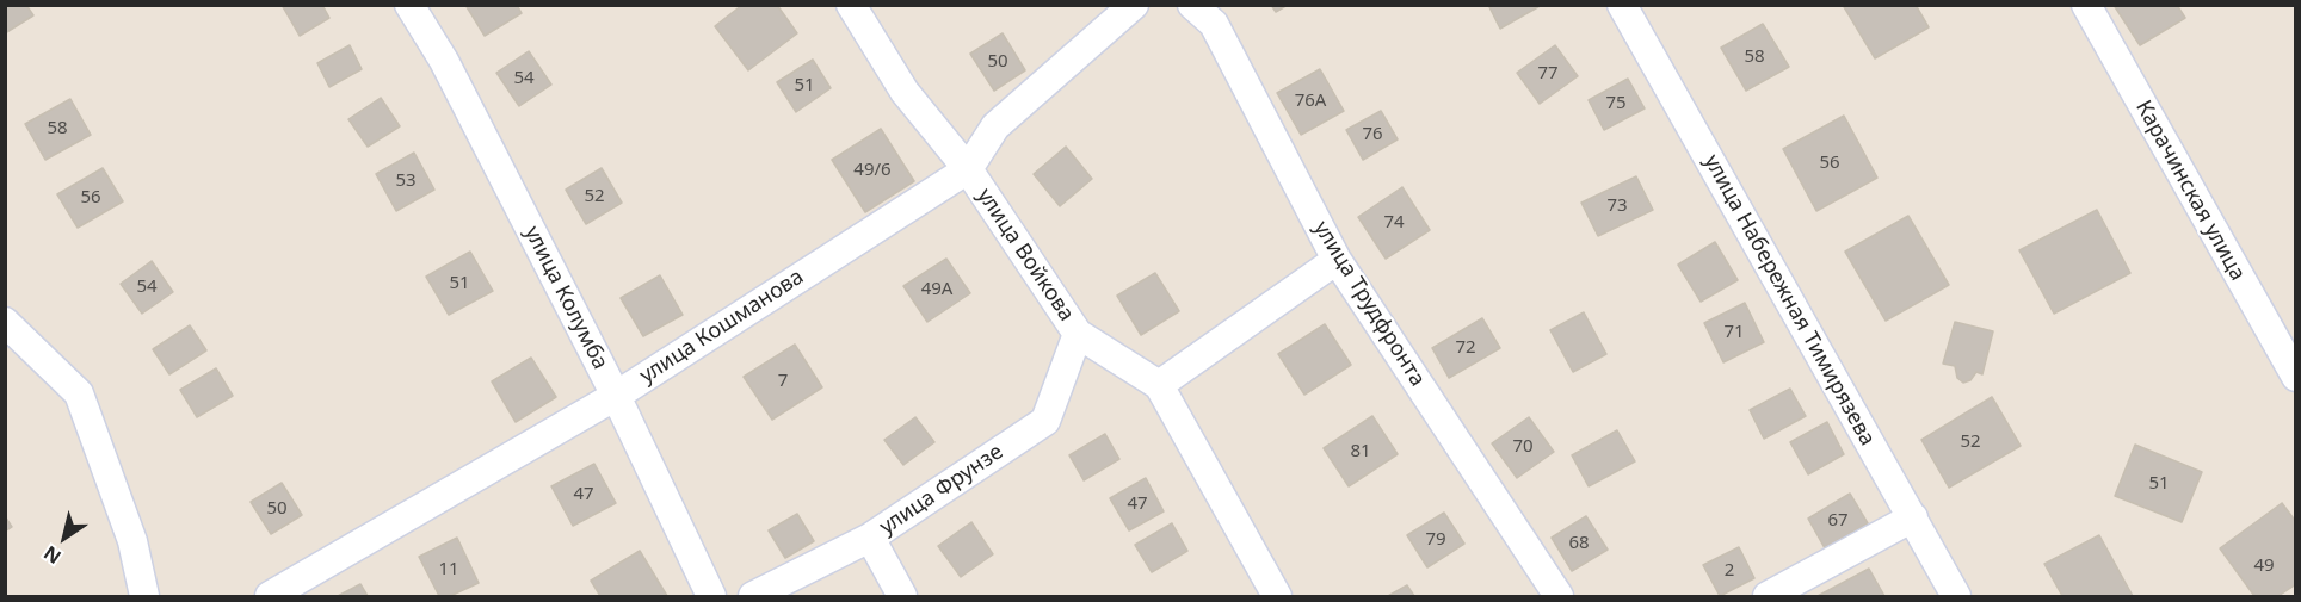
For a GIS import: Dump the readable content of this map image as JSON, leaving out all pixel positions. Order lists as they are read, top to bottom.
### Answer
{
  "streets": {
    "street": [
      "Карачинская улица",
      "улица Войкова",
      "улица Колумба",
      "улица Набережная Тимирязева",
      "улица Трудфронта",
      "улица Кошманова",
      "улица Фрунзе"
    ]
  },
  "crossings": [
    ["улица Войкова", "улица Кошманова"],
    ["улица Войкова", "улица Фрунзе"],
    ["улица Колумба", "улица Кошманова"]
  ],
  "house_numbers": [
    "58",
    "50",
    "77",
    "54",
    "51",
    "76А",
    "75",
    "58",
    "76",
    "56",
    "49/6",
    "53",
    "52",
    "56",
    "73",
    "74",
    "51",
    "54",
    "49А",
    "71",
    "72",
    "7",
    "52",
    "70",
    "81",
    "51",
    "47",
    "47",
    "50",
    "67",
    "79",
    "68",
    "49",
    "11",
    "2"
  ],
  "north": "bottom left"
}
